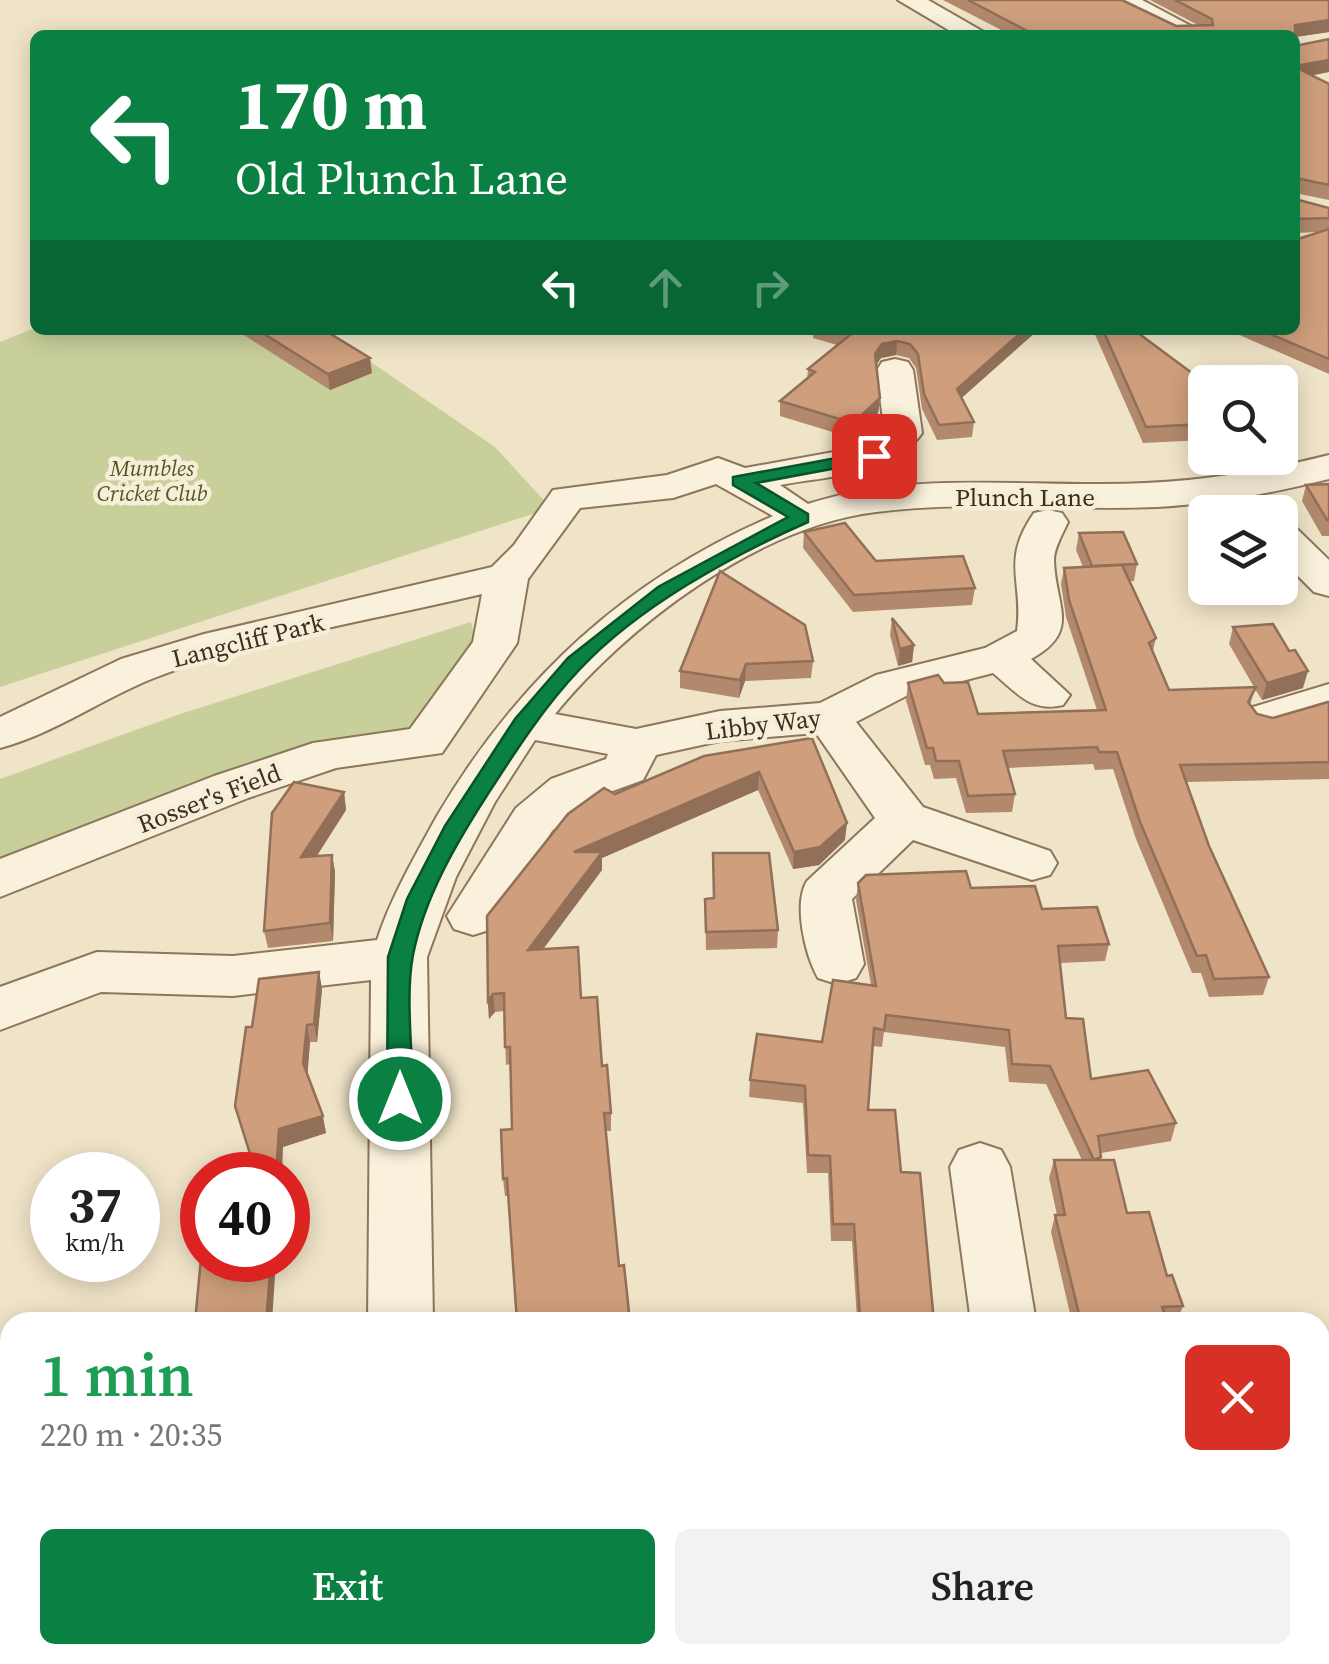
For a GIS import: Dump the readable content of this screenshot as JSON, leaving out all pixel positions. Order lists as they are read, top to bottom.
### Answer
{
  "streets": {
    "street": [
      "Plunch Lane",
      "Langcliff Park",
      "Libby Way",
      "Rosser's Field"
    ]
  },
  "crossings": [
    ["Plunch Lane", "Libby Way"],
    ["Langcliff Park", "Rosser's Field"]
  ],
  "parks": ["Mumbles Cricket Club"],
  "page": {
    "turn": ["170 m", "Old Plunch Lane"],
    "speed": "37 km/h",
    "limit": "40",
    "heading": ["1 min", "220 m · 20:35"],
    "buttons": ["Exit", "Share"]
  }
}
